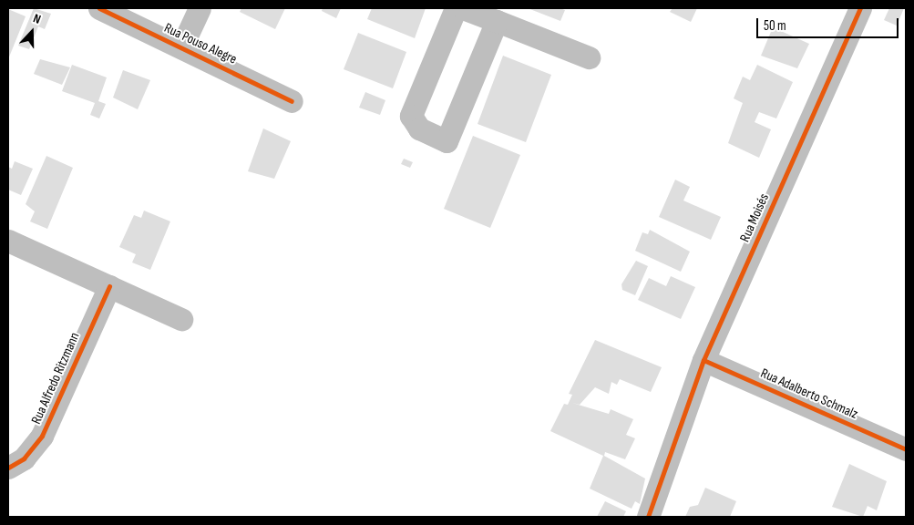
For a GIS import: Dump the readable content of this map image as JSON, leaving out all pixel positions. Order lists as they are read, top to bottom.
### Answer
{
  "streets": {
    "street": [
      "Rua Pouso Alegre",
      "Rua Moisés",
      "Rua Alfredo Ritzmann",
      "Rua Adalberto Schmalz"
    ]
  },
  "crossings": [
    ["Rua Moisés", "Rua Adalberto Schmalz"]
  ],
  "scale_bar": "50 m",
  "north": "top"
}
